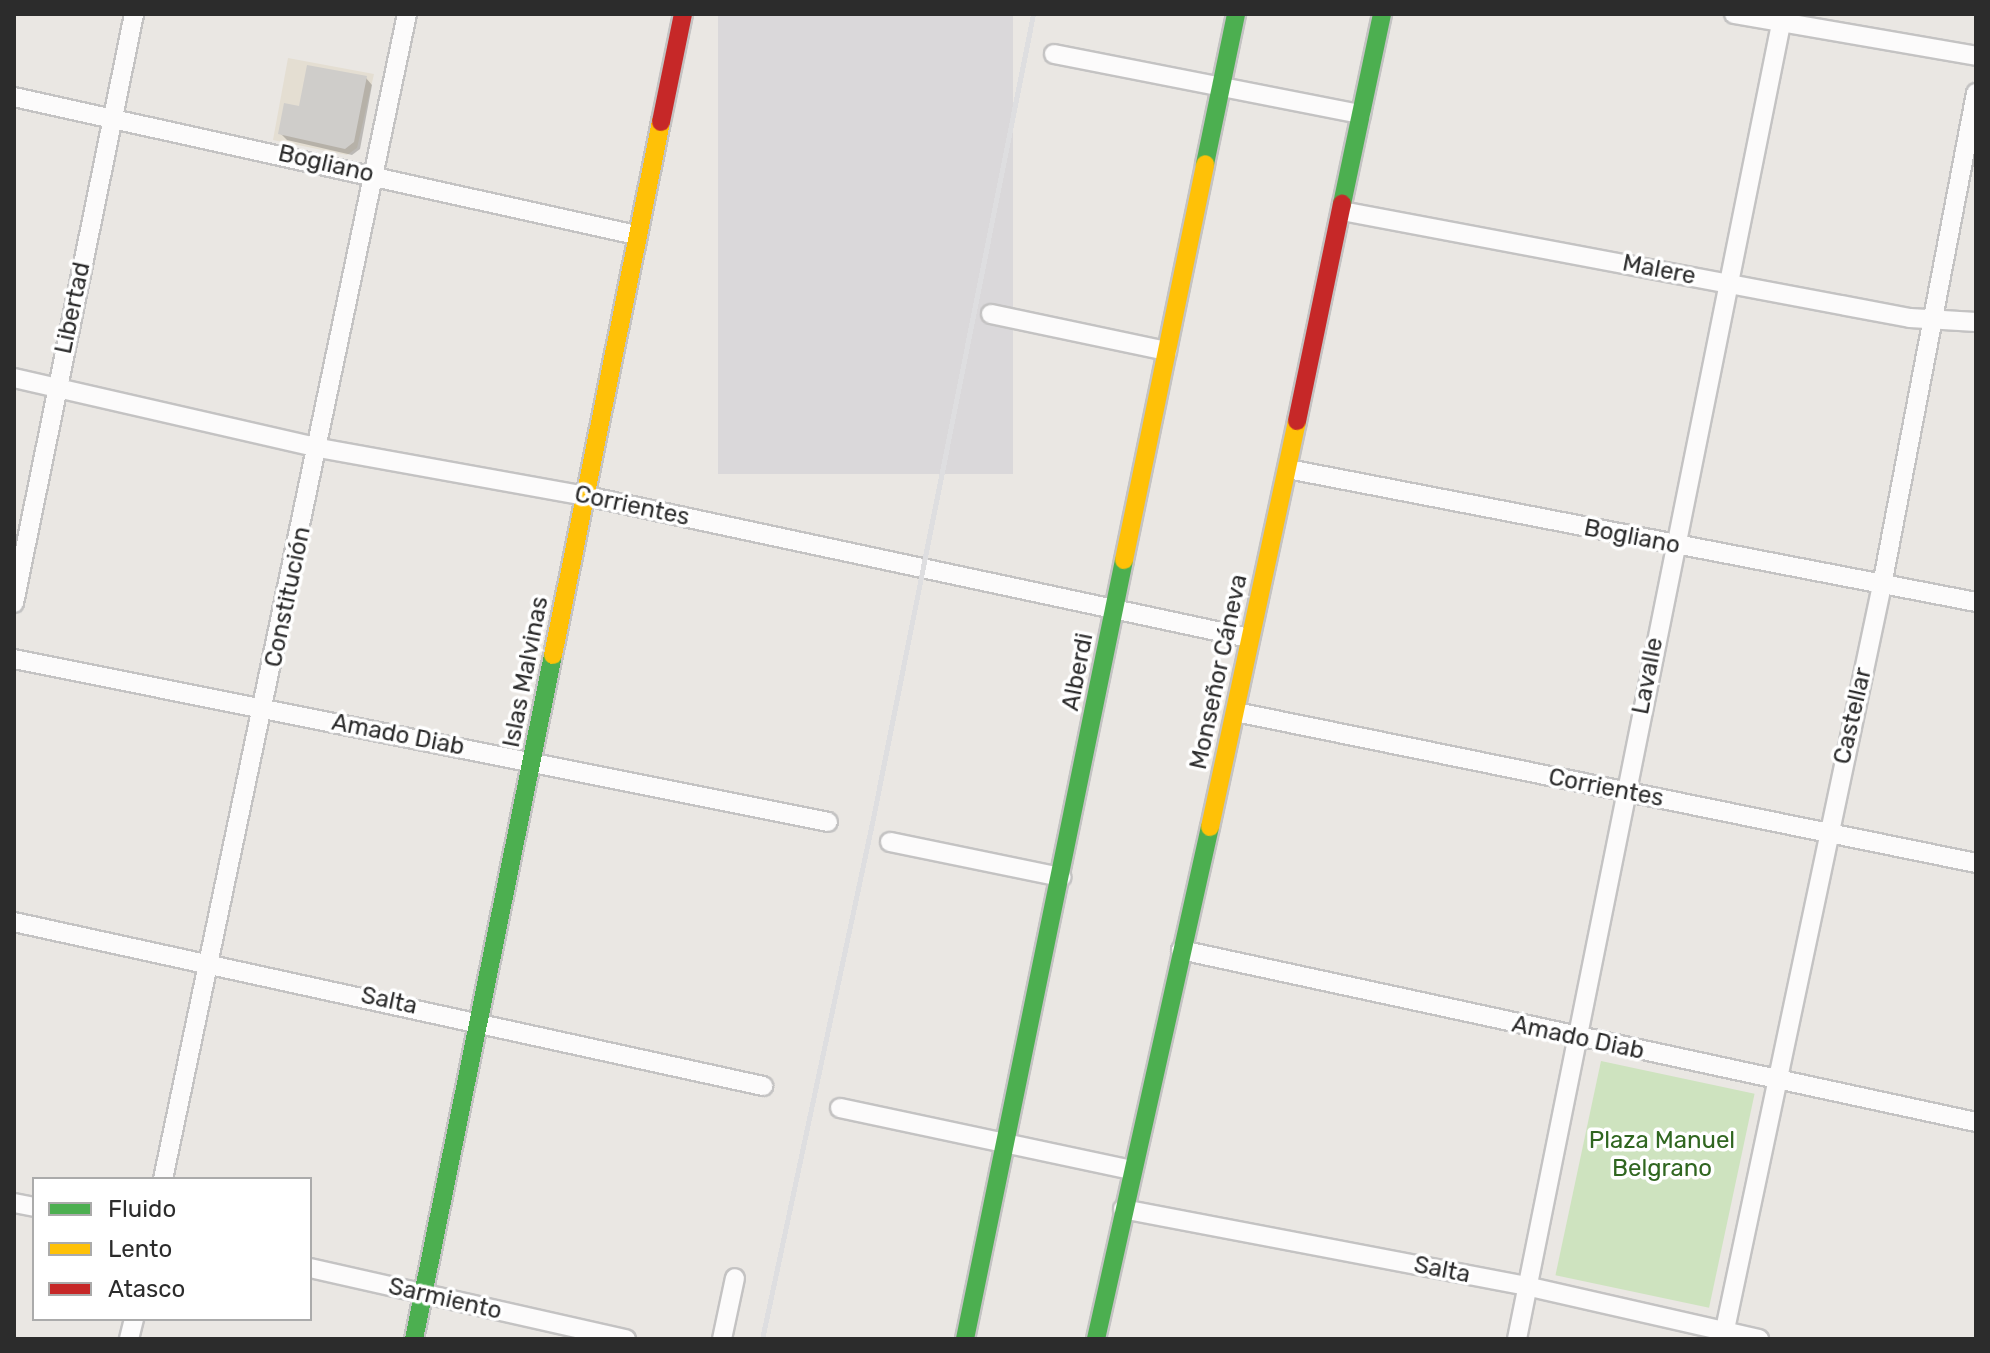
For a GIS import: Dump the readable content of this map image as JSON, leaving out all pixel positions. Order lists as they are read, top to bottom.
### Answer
{
  "streets": {
    "street": [
      "Bogliano",
      "Malere",
      "Libertad",
      "Corrientes",
      "Constitución",
      "Islas Malvinas",
      "Alberdi",
      "Monseñor Cáneva",
      "Lavalle",
      "Castellar",
      "Amado Diab",
      "Salta",
      "Sarmiento"
    ]
  },
  "crossings": [
    ["Bogliano", "Libertad"],
    ["Bogliano", "Constitución"],
    ["Bogliano", "Islas Malvinas"],
    ["Bogliano", "Monseñor Cáneva"],
    ["Bogliano", "Lavalle"],
    ["Bogliano", "Castellar"],
    ["Malere", "Monseñor Cáneva"],
    ["Malere", "Lavalle"],
    ["Malere", "Castellar"],
    ["Libertad", "Corrientes"],
    ["Corrientes", "Constitución"],
    ["Corrientes", "Islas Malvinas"],
    ["Corrientes", "Alberdi"],
    ["Corrientes", "Monseñor Cáneva"],
    ["Corrientes", "Lavalle"],
    ["Corrientes", "Castellar"],
    ["Constitución", "Amado Diab"],
    ["Constitución", "Salta"],
    ["Islas Malvinas", "Amado Diab"],
    ["Islas Malvinas", "Salta"],
    ["Islas Malvinas", "Sarmiento"],
    ["Monseñor Cáneva", "Amado Diab"],
    ["Monseñor Cáneva", "Salta"],
    ["Lavalle", "Amado Diab"],
    ["Lavalle", "Salta"],
    ["Castellar", "Amado Diab"],
    ["Castellar", "Salta"]
  ],
  "parks": ["Plaza Manuel Belgrano"],
  "legend": ["Fluido", "Lento", "Atasco"]
}
